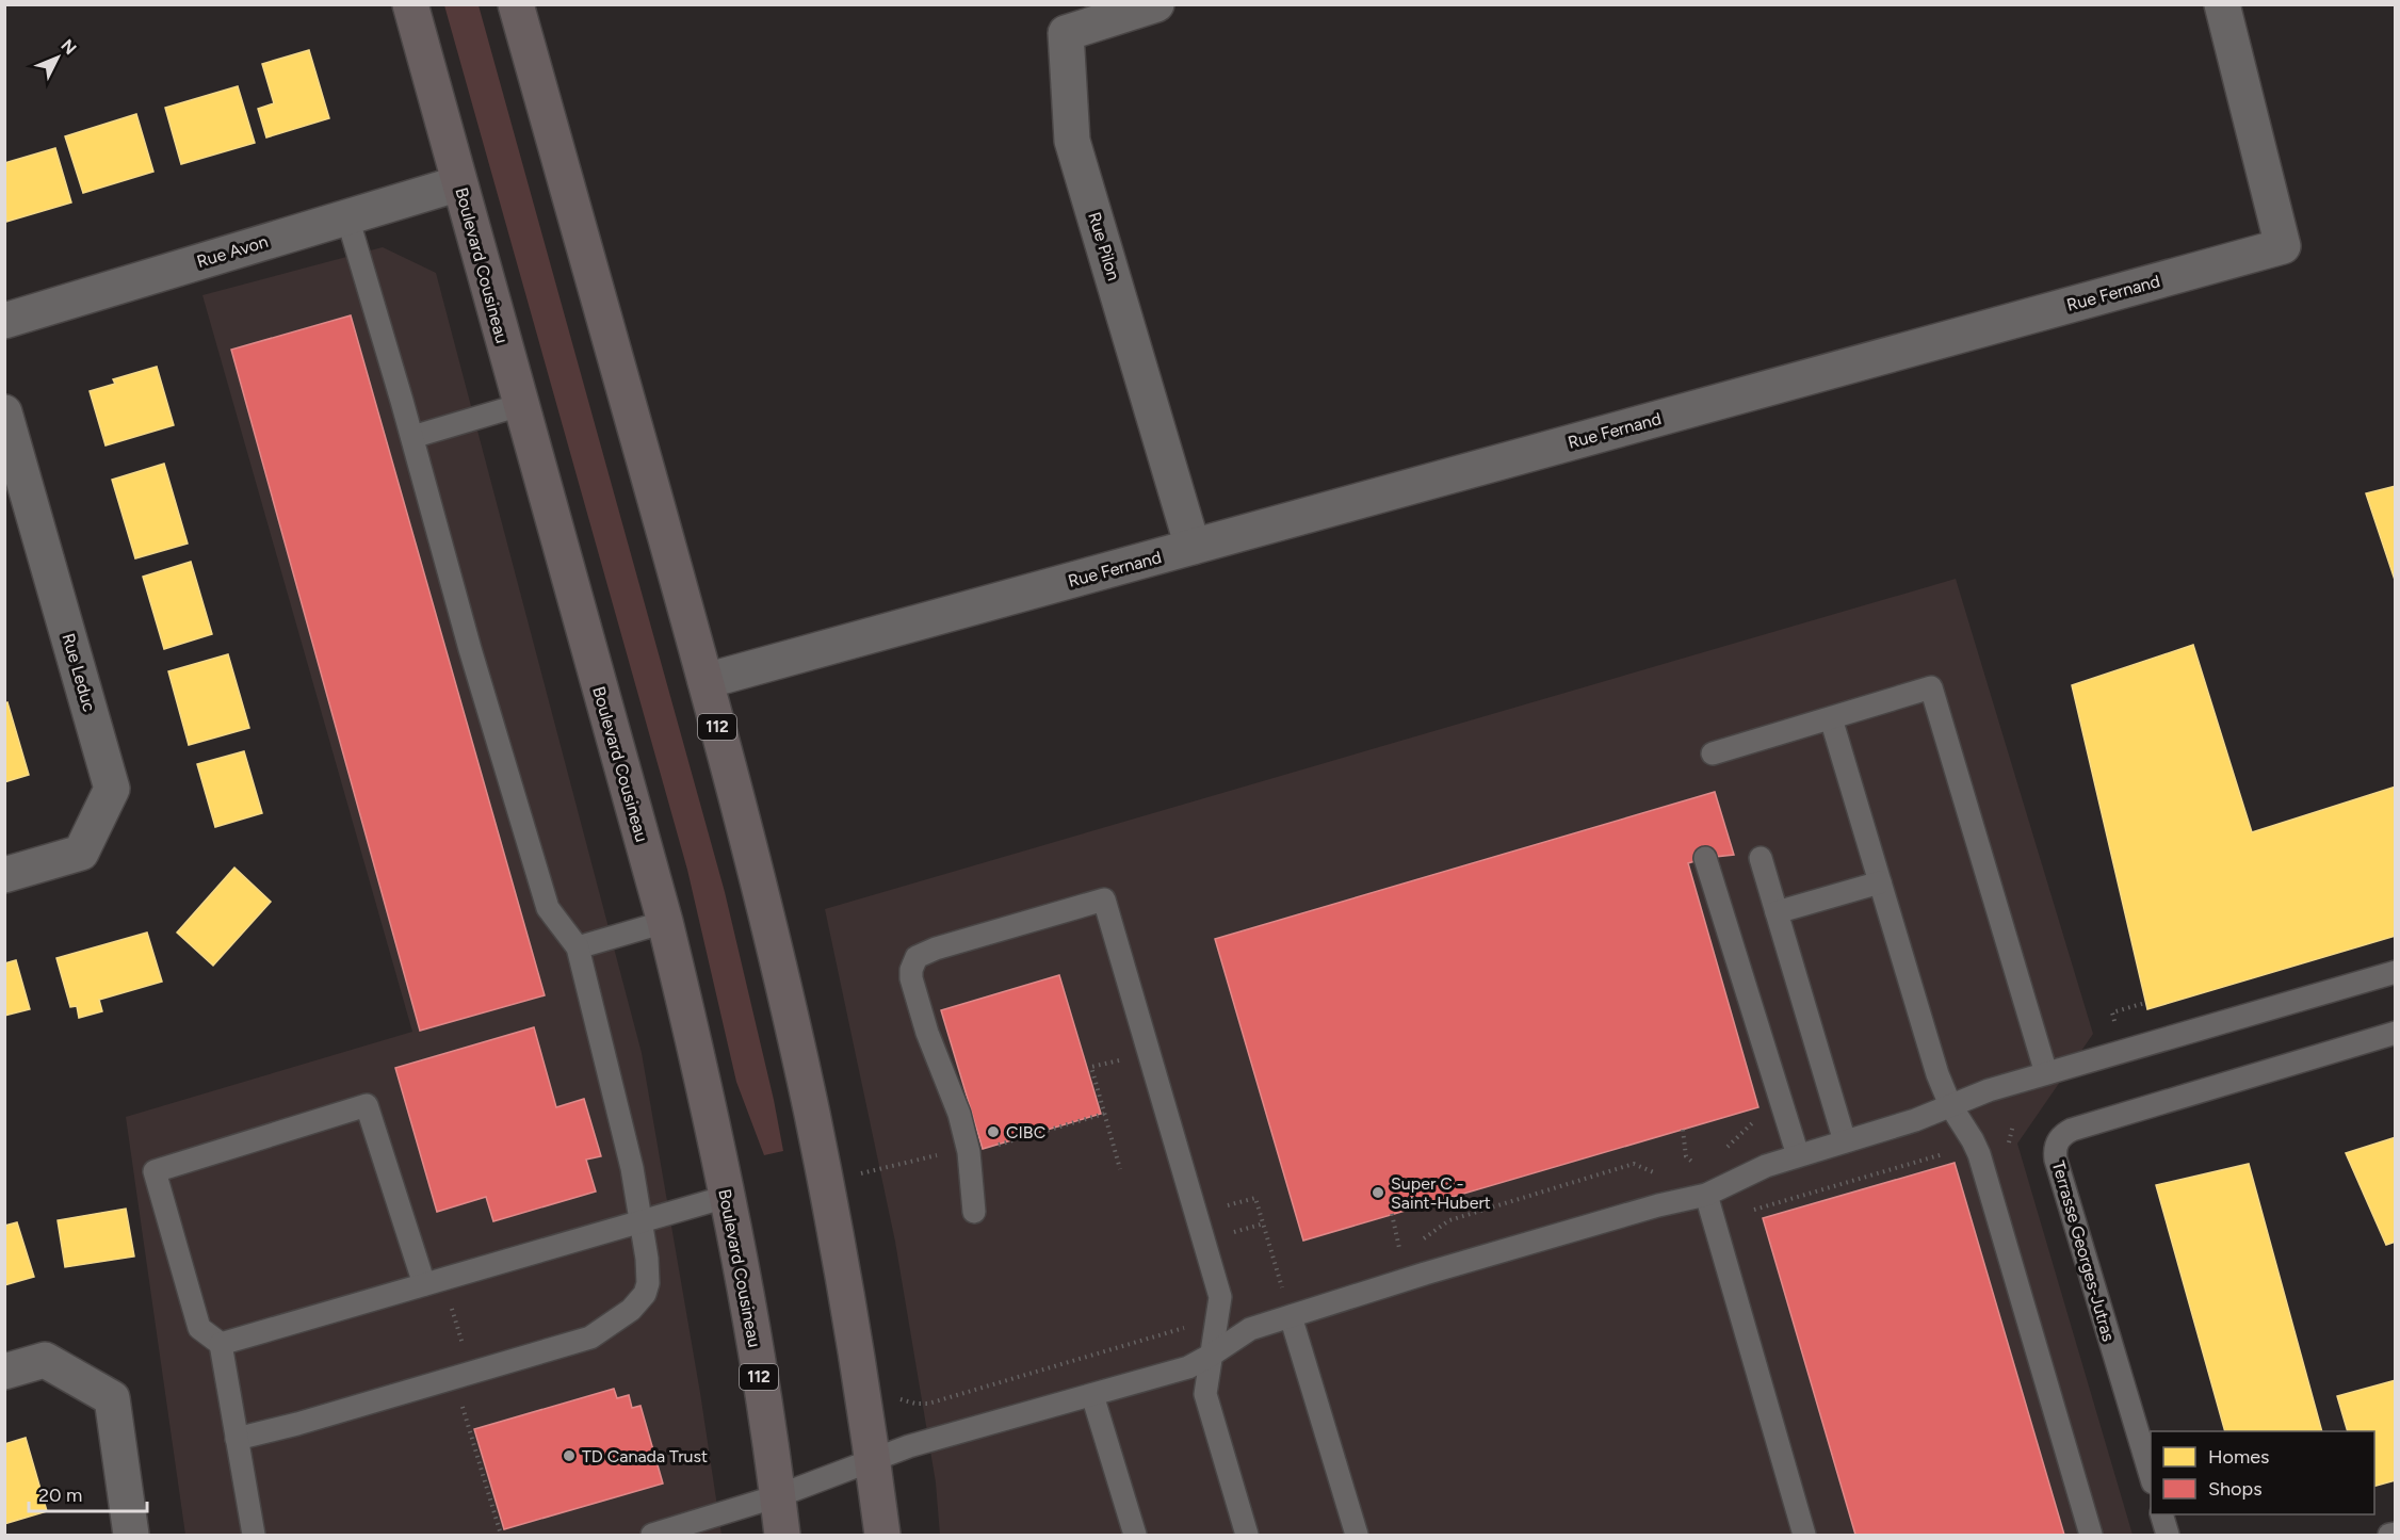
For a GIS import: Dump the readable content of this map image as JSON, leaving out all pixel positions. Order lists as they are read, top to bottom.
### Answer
{
  "streets": {
    "main road": ["Boulevard Cousineau", "112"],
    "street": [
      "Rue Pilon",
      "Rue Avon",
      "Rue Fernand",
      "Rue Leduc"
    ],
    "lane": ["Terrasse Georges-Jutras"]
  },
  "crossings": [
    ["Rue Pilon", "Rue Fernand"],
    ["Rue Avon", "Boulevard Cousineau"],
    ["Rue Fernand", "112"]
  ],
  "places": ["CIBC", "Super C - Saint-Hubert", "TD Canada Trust"],
  "legend": ["Homes", "Shops"],
  "scale_bar": "20 m",
  "north": "top right"
}
